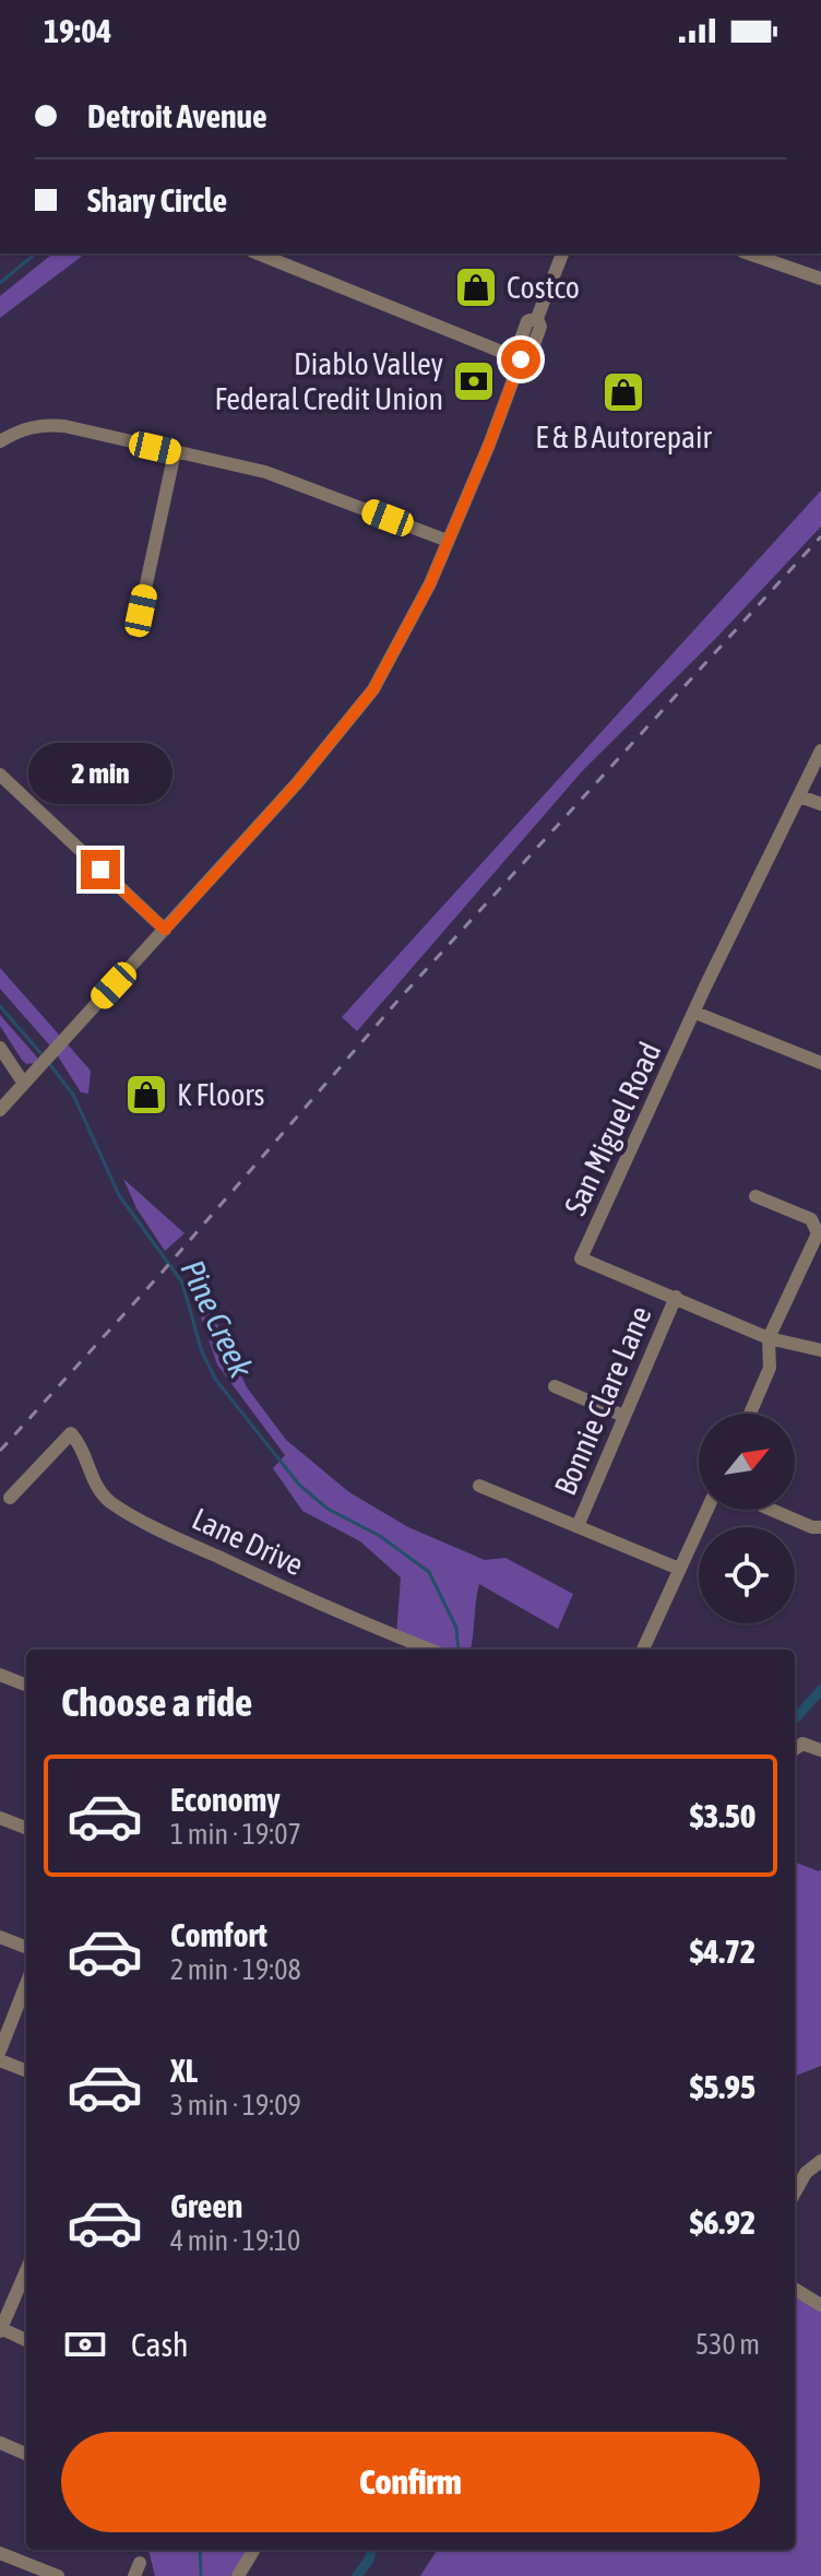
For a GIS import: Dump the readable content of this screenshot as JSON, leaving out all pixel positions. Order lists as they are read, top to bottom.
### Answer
{
  "streets": {
    "street": ["San Miguel Road", "Bonnie Clare Lane", "Lane Drive"]
  },
  "crossings": [
    ["San Miguel Road", "Bonnie Clare Lane"]
  ],
  "water": ["Pine Creek"],
  "places": {
    "shop": ["Costco", "E & B Autorepair", "K Floors"],
    "bank": ["Diablo Valley Federal Credit Union"]
  },
  "north": "top right",
  "page": {
    "status": "19:04",
    "banner": ["Detroit Avenue", "Shary Circle"],
    "bubble": "2 min",
    "heading": "Choose a ride",
    "list": [
      {
        "name": "Economy",
        "note": "1 min · 19:07",
        "value": "$3.50"
      },
      {
        "name": "Comfort",
        "note": "2 min · 19:08",
        "value": "$4.72"
      },
      {
        "name": "XL",
        "note": "3 min · 19:09",
        "value": "$5.95"
      },
      {
        "name": "Green",
        "note": "4 min · 19:10",
        "value": "$6.92"
      }
    ],
    "pay": ["Cash", "530 m"],
    "buttons": "Confirm"
  }
}
